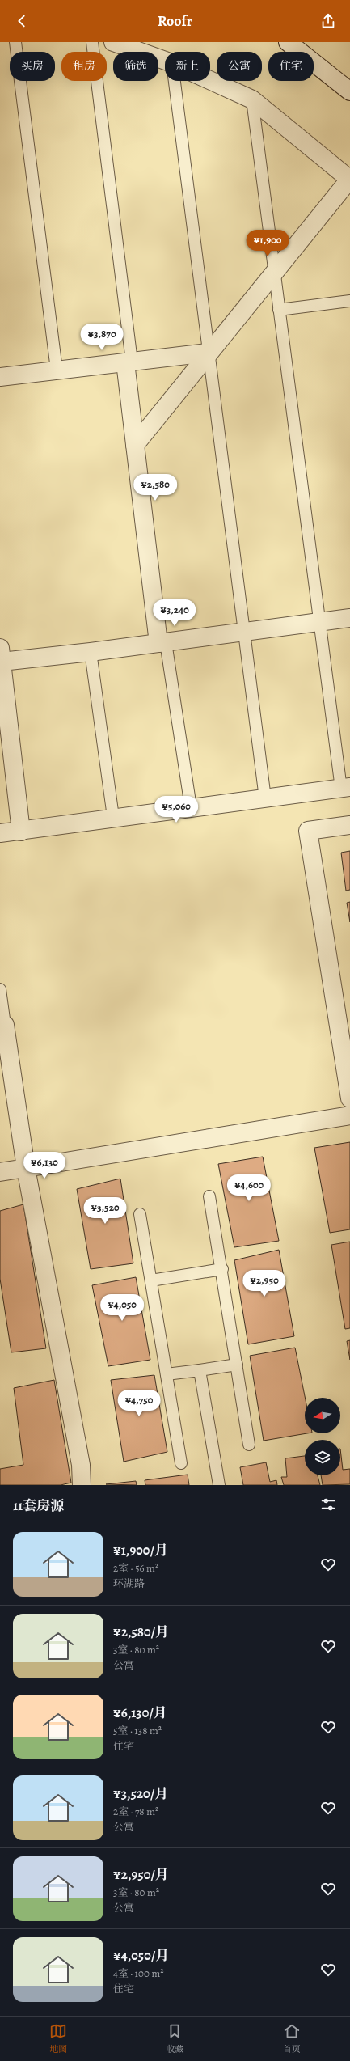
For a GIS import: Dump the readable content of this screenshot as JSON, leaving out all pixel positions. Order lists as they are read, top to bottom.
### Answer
{
  "north": "left",
  "page": {
    "header": "Roofr",
    "chip": [
      "买房",
      "租房",
      "筛选",
      "新上",
      "公寓",
      "住宅"
    ],
    "price": [
      "¥1,900",
      "¥3,870",
      "¥2,580",
      "¥3,240",
      "¥5,060",
      "¥6,130",
      "¥4,600",
      "¥3,520",
      "¥2,950",
      "¥4,050",
      "¥4,750"
    ],
    "heading": "11套房源",
    "list": [
      {
        "name": "¥1,900/月",
        "note": "2室 · 56 m² · 环湖路"
      },
      {
        "name": "¥2,580/月",
        "note": "3室 · 80 m² · 公寓"
      },
      {
        "name": "¥6,130/月",
        "note": "5室 · 138 m² · 住宅"
      },
      {
        "name": "¥3,520/月",
        "note": "2室 · 78 m² · 公寓"
      },
      {
        "name": "¥2,950/月",
        "note": "3室 · 80 m² · 公寓"
      },
      {
        "name": "¥4,050/月",
        "note": "4室 · 100 m² · 住宅"
      }
    ],
    "tabs": ["地图", "收藏", "首页"]
  }
}
